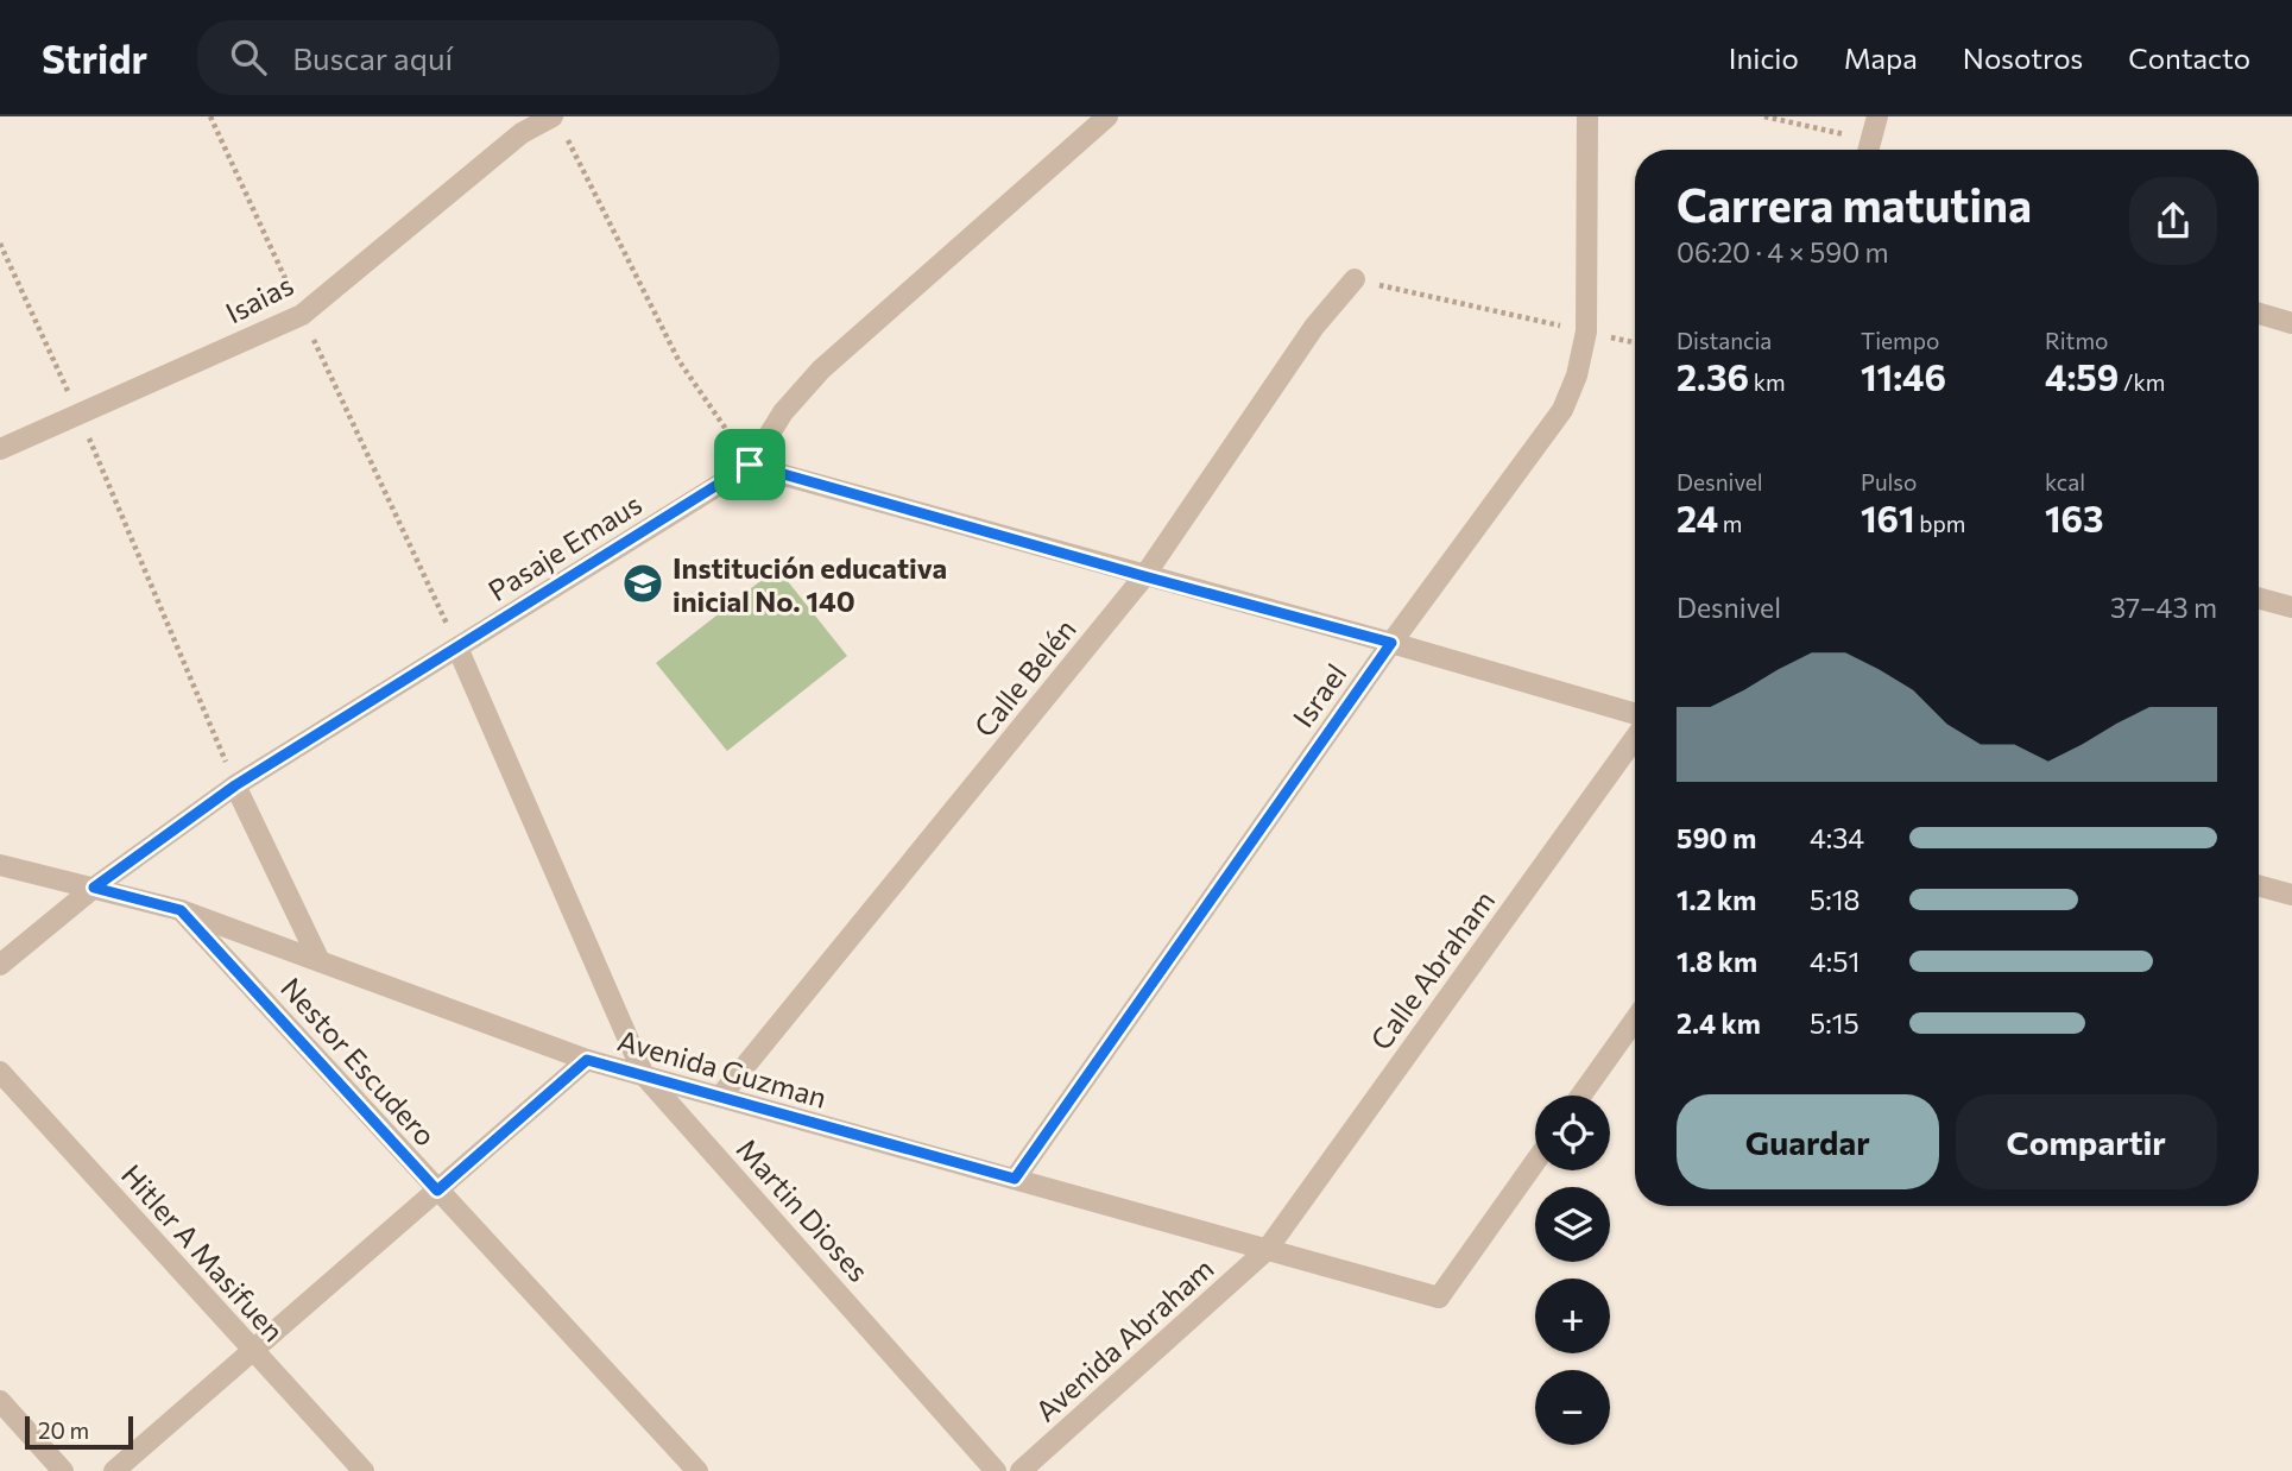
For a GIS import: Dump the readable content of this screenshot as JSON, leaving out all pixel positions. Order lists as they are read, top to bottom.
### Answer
{
  "streets": {
    "street": [
      "Isaias",
      "Pasaje Emaus",
      "Calle Belén",
      "Israel",
      "Calle Abraham",
      "Nestor Escudero",
      "Avenida Guzman",
      "Martin Dioses",
      "Hitler A Masifuen",
      "Avenida Abraham"
    ]
  },
  "crossings": [
    ["Pasaje Emaus", "Avenida Guzman"],
    ["Pasaje Emaus", "Martin Dioses"],
    ["Calle Belén", "Avenida Guzman"],
    ["Israel", "Avenida Guzman"],
    ["Calle Abraham", "Avenida Guzman"],
    ["Calle Abraham", "Avenida Abraham"],
    ["Nestor Escudero", "Avenida Guzman"],
    ["Avenida Guzman", "Martin Dioses"],
    ["Avenida Guzman", "Avenida Abraham"]
  ],
  "places": {
    "school or university": ["Institución educativa inicial No. 140"]
  },
  "scale_bar": "20 m",
  "page": {
    "header": "Stridr",
    "search": "Buscar aquí",
    "nav": [
      "Inicio",
      "Mapa",
      "Nosotros",
      "Contacto"
    ],
    "heading": ["Carrera matutina", "06:20 · 4 × 590 m"],
    "stats": [
      ["Distancia", "2.36 km"],
      ["Tiempo", "11:46"],
      ["Ritmo", "4:59 /km"],
      ["Desnivel", "24 m"],
      ["Pulso", "161 bpm"],
      ["kcal", "163"]
    ],
    "chart": ["Desnivel", "37–43 m"],
    "list": [
      {
        "name": "590 m",
        "note": "4:34"
      },
      {
        "name": "1.2 km",
        "note": "5:18"
      },
      {
        "name": "1.8 km",
        "note": "4:51"
      },
      {
        "name": "2.4 km",
        "note": "5:15"
      }
    ],
    "buttons": ["Guardar", "Compartir"],
    "map_buttons": ["+", "−"],
    "scale": "20 m"
  }
}
